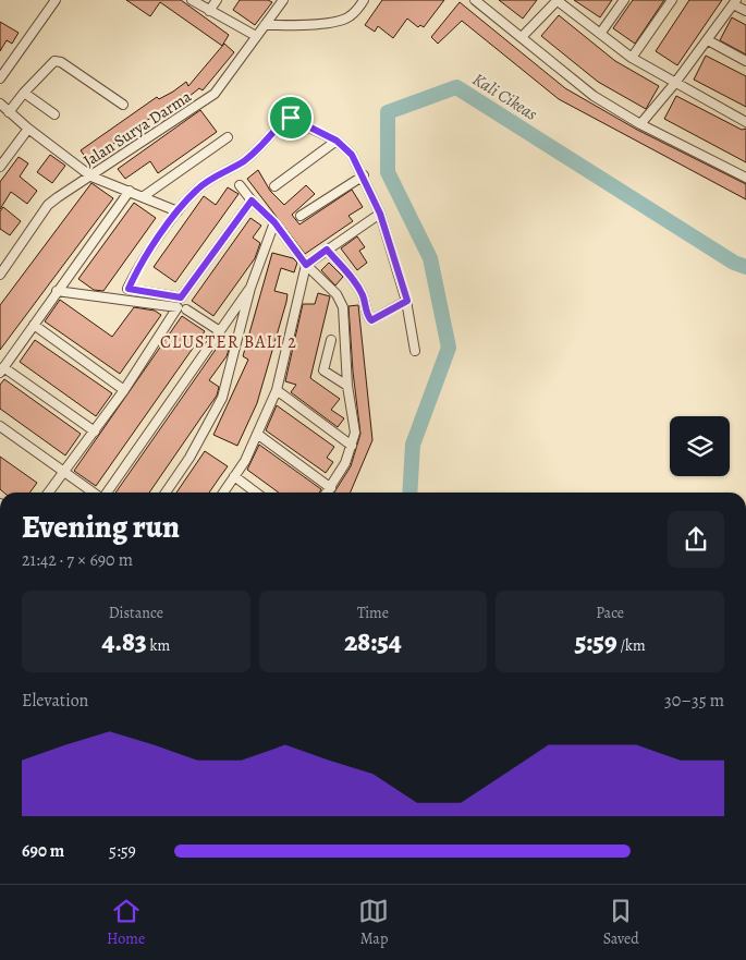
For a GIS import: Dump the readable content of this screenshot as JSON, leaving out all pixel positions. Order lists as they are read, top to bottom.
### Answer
{
  "streets": {
    "street": ["Jalan Surya Darma"]
  },
  "districts": ["CLUSTER BALI 2"],
  "water": ["Kali Cikeas"],
  "page": {
    "heading": ["Evening run", "21:42 · 7 × 690 m"],
    "stats": [
      ["Distance", "4.83 km"],
      ["Time", "28:54"],
      ["Pace", "5:59 /km"]
    ],
    "chart": ["Elevation", "30–35 m"],
    "list": [
      {
        "name": "690 m",
        "note": "5:59"
      }
    ],
    "tabs": ["Home", "Map", "Saved"]
  }
}
